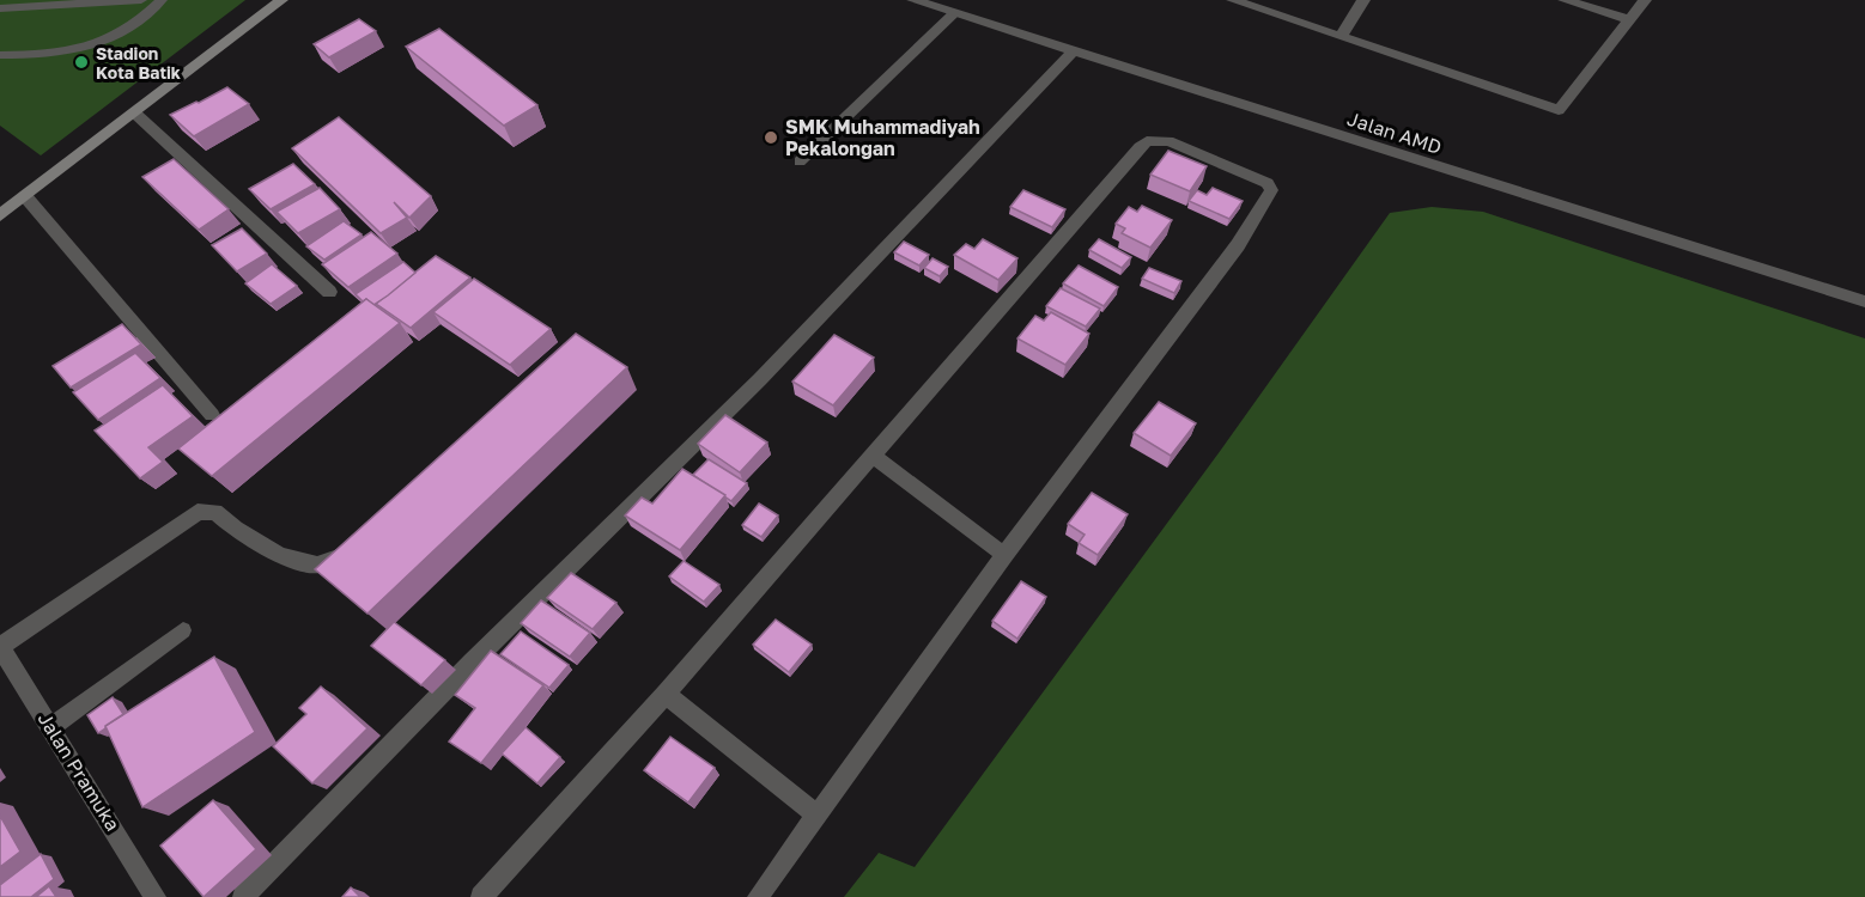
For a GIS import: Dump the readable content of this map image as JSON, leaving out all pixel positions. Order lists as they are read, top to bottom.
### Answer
{
  "streets": {
    "street": ["Jalan AMD", "Jalan Pramuka"]
  },
  "places": ["Stadion Kota Batik", "SMK Muhammadiyah Pekalongan"]
}
